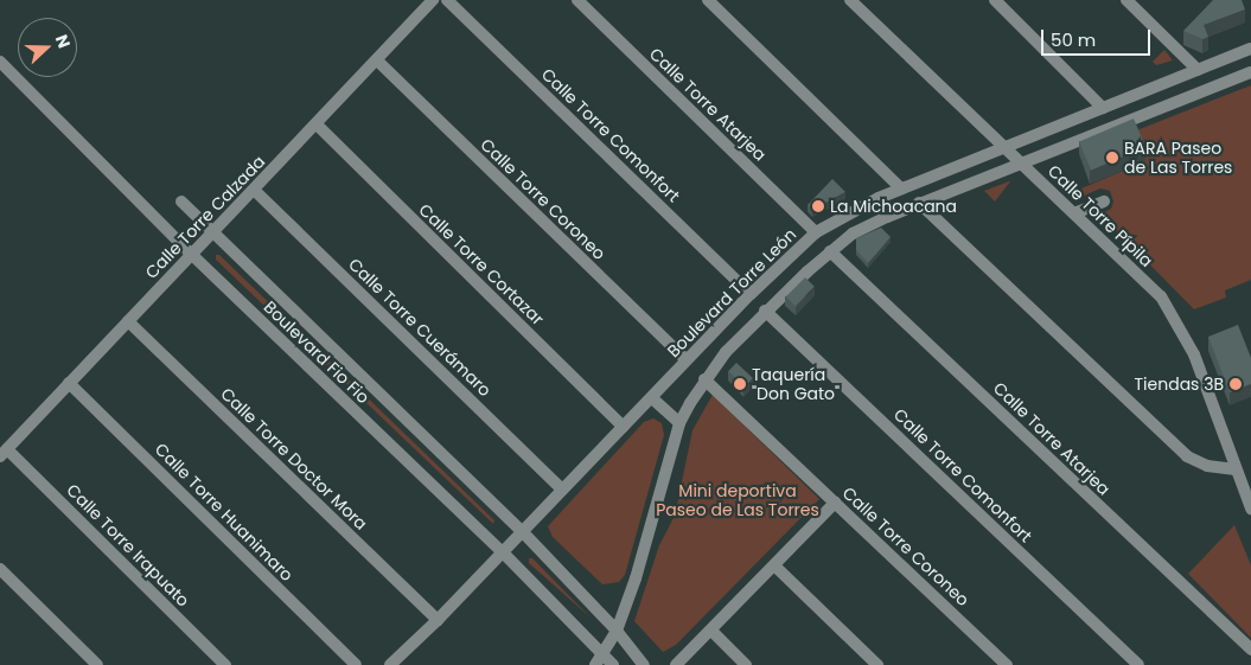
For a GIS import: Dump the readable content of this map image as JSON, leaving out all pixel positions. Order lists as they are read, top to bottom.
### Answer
{
  "streets": {
    "street": [
      "Calle Torre Atarjea",
      "Calle Torre Comonfort",
      "Calle Torre Coroneo",
      "Calle Torre Pípila",
      "Calle Torre Calzada",
      "Calle Torre Cortazar",
      "Boulevard Torre León",
      "Calle Torre Cuerámaro",
      "Boulevard Fio Fio",
      "Calle Torre Doctor Mora",
      "Calle Torre Huanimaro",
      "Calle Torre Irapuato"
    ]
  },
  "crossings": [
    ["Calle Torre Atarjea", "Boulevard Torre León"],
    ["Calle Torre Comonfort", "Boulevard Torre León"],
    ["Calle Torre Coroneo", "Calle Torre Calzada"],
    ["Calle Torre Coroneo", "Boulevard Torre León"],
    ["Calle Torre Pípila", "Boulevard Torre León"],
    ["Calle Torre Calzada", "Calle Torre Cortazar"],
    ["Calle Torre Calzada", "Calle Torre Cuerámaro"],
    ["Calle Torre Calzada", "Boulevard Fio Fio"],
    ["Calle Torre Calzada", "Calle Torre Doctor Mora"],
    ["Calle Torre Calzada", "Calle Torre Huanimaro"],
    ["Calle Torre Calzada", "Calle Torre Irapuato"],
    ["Calle Torre Cortazar", "Boulevard Torre León"],
    ["Boulevard Torre León", "Calle Torre Cuerámaro"],
    ["Boulevard Torre León", "Boulevard Fio Fio"],
    ["Boulevard Torre León", "Calle Torre Doctor Mora"]
  ],
  "parks": ["Mini deportiva Paseo de Las Torres"],
  "places": [
    "BARA Paseo de Las Torres",
    "La Michoacana",
    "Taquería \"Don Gato\"",
    "Tiendas 3B"
  ],
  "scale_bar": "50 m",
  "north": "right"
}
